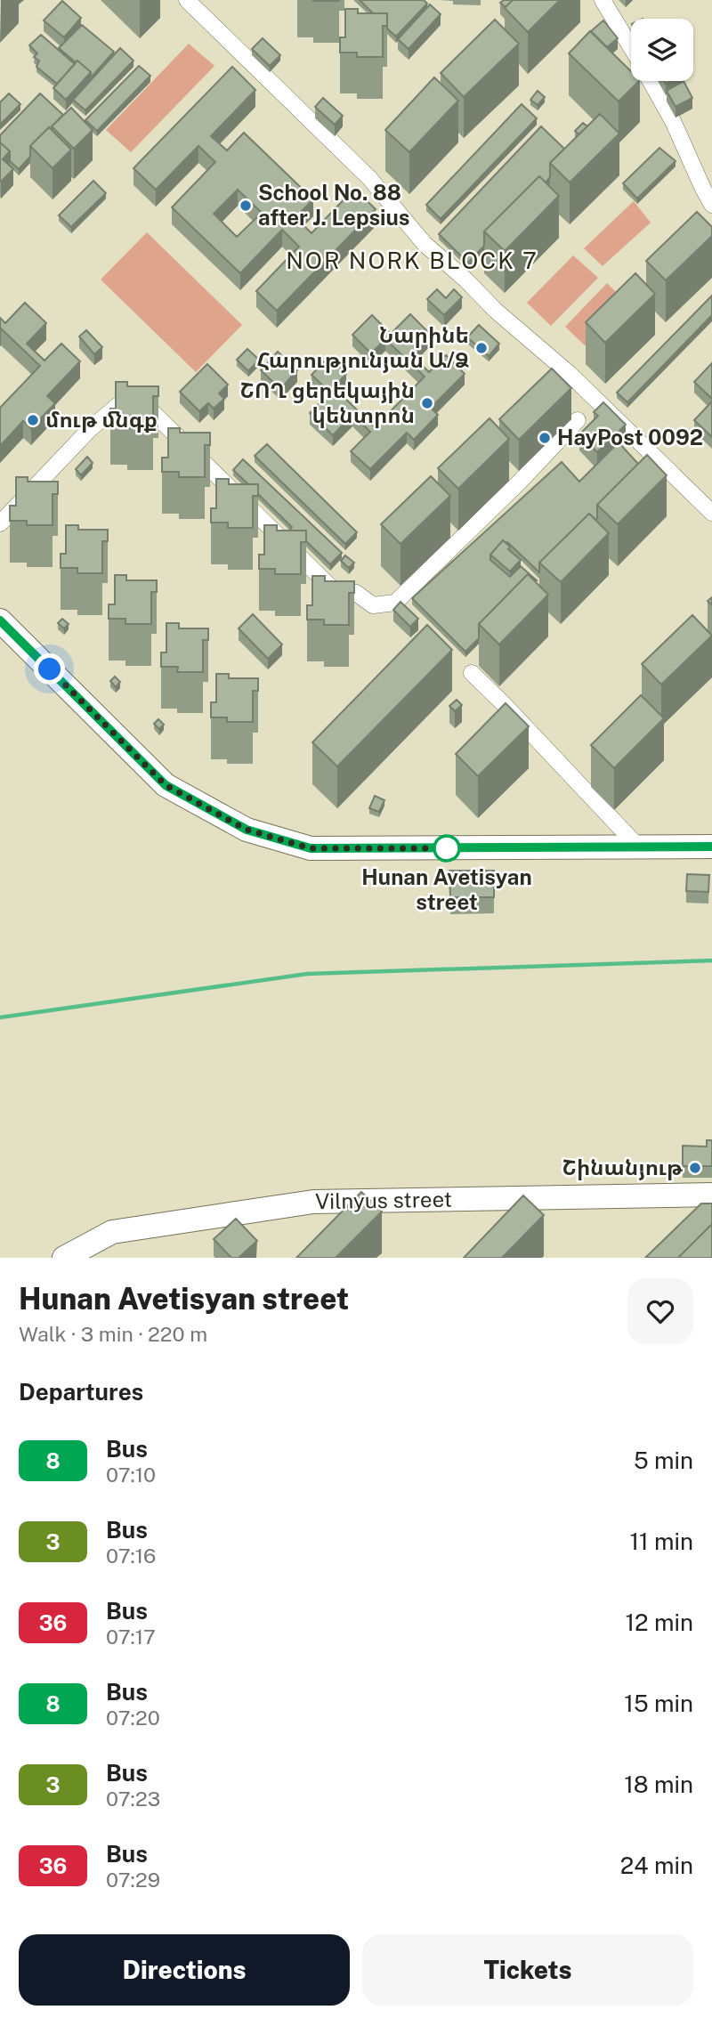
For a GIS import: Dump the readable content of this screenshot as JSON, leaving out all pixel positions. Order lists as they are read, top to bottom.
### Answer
{
  "streets": {
    "main road": ["Vilnyus street"]
  },
  "districts": ["NOR NORK BLOCK 7"],
  "places": [
    "School No. 88 after J. Lepsius",
    "Նարինե Հարությունյան Ա/Ձ",
    "ՇՈՂ ցերեկային կենտրոն",
    "մութ մնգք",
    "HayPost 0092",
    "Hunan Avetisyan street",
    "Շինանյութ"
  ],
  "lines": ["bus line 8"],
  "page": {
    "heading": [
      ["Hunan Avetisyan street", "Walk · 3 min · 220 m"],
      "Departures"
    ],
    "list": [
      {
        "mark": "8",
        "name": "Bus",
        "note": "07:10",
        "value": "5 min"
      },
      {
        "mark": "3",
        "name": "Bus",
        "note": "07:16",
        "value": "11 min"
      },
      {
        "mark": "36",
        "name": "Bus",
        "note": "07:17",
        "value": "12 min"
      },
      {
        "mark": "8",
        "name": "Bus",
        "note": "07:20",
        "value": "15 min"
      },
      {
        "mark": "3",
        "name": "Bus",
        "note": "07:23",
        "value": "18 min"
      },
      {
        "mark": "36",
        "name": "Bus",
        "note": "07:29",
        "value": "24 min"
      }
    ],
    "buttons": ["Directions", "Tickets"]
  }
}
